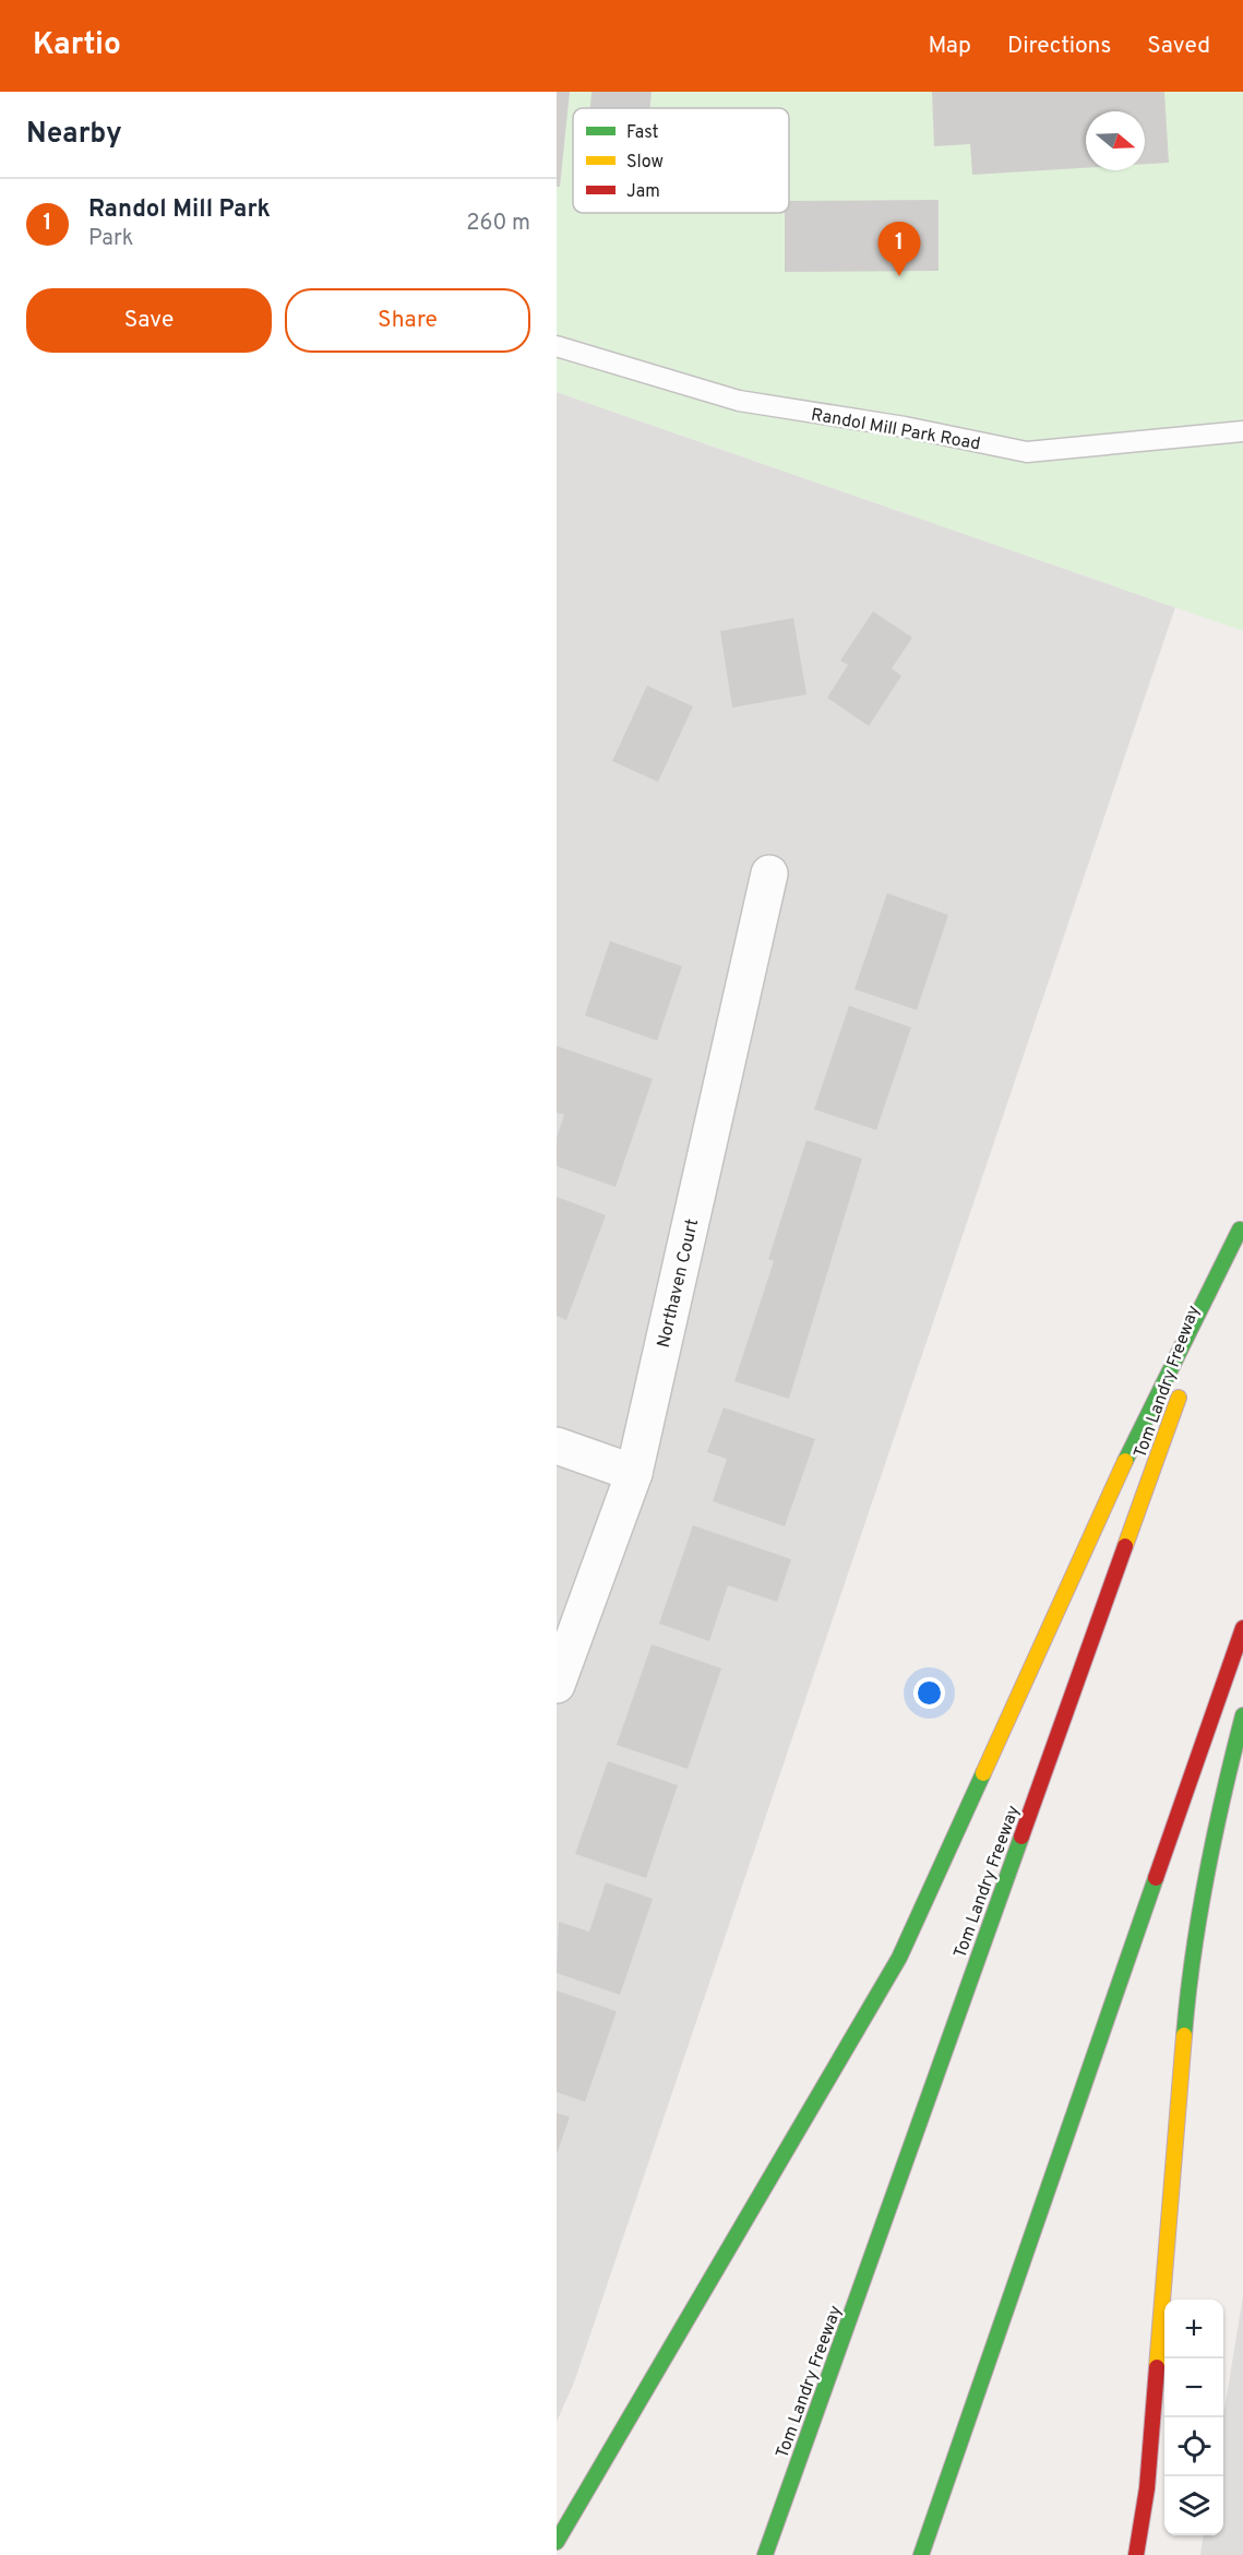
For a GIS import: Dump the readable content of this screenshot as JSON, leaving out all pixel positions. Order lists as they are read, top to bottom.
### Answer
{
  "streets": {
    "highway": ["Tom Landry Freeway"],
    "street": ["Northaven Court"],
    "lane": ["Randol Mill Park Road"]
  },
  "legend": ["Fast", "Slow", "Jam"],
  "north": "right",
  "page": {
    "header": "Kartio",
    "nav": ["Map", "Directions", "Saved"],
    "heading": "Nearby",
    "list": [
      {
        "mark": "1",
        "name": "Randol Mill Park",
        "note": "Park",
        "value": "260 m"
      }
    ],
    "pins": "1",
    "buttons": ["Save", "Share"],
    "map_buttons": ["+", "−"]
  }
}
